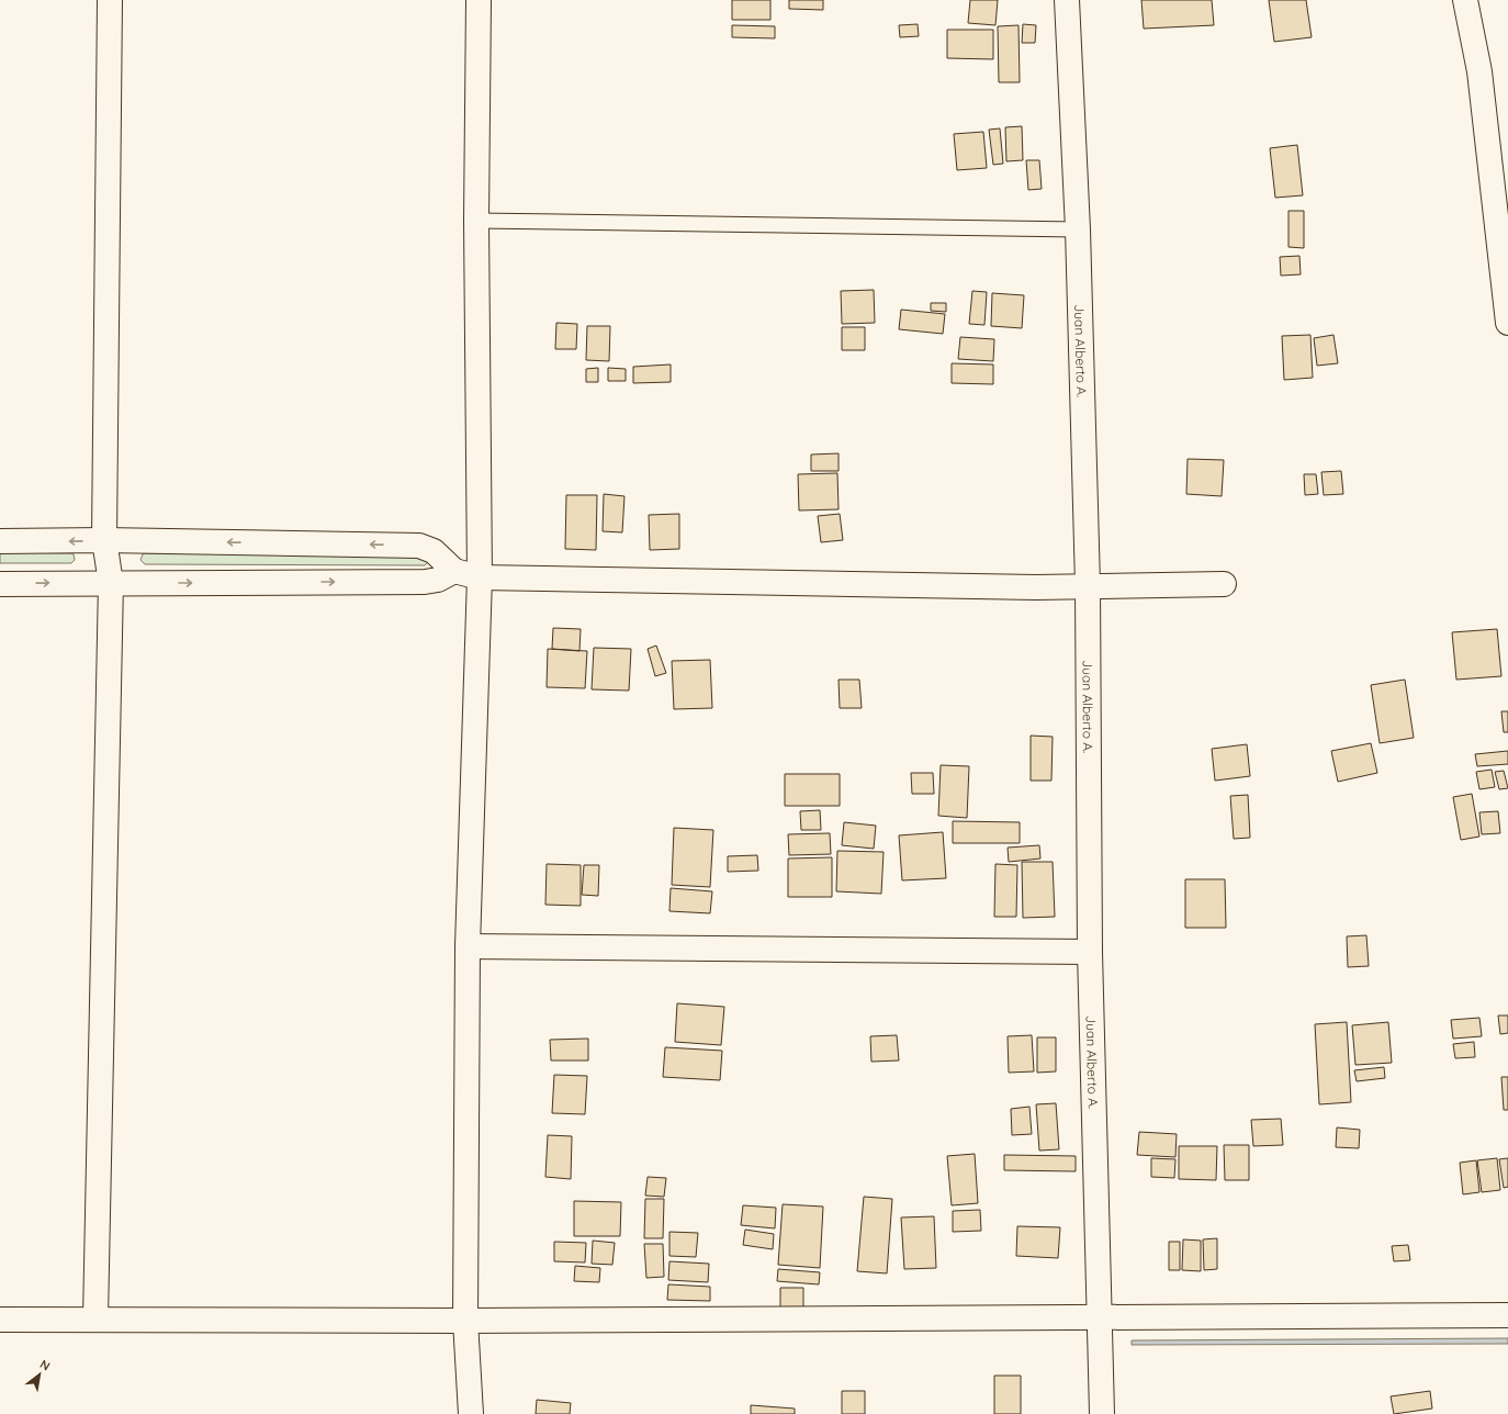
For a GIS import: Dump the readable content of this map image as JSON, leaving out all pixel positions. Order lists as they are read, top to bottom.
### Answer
{
  "streets": {
    "street": ["Juan Alberto A."]
  },
  "north": "top right"
}
